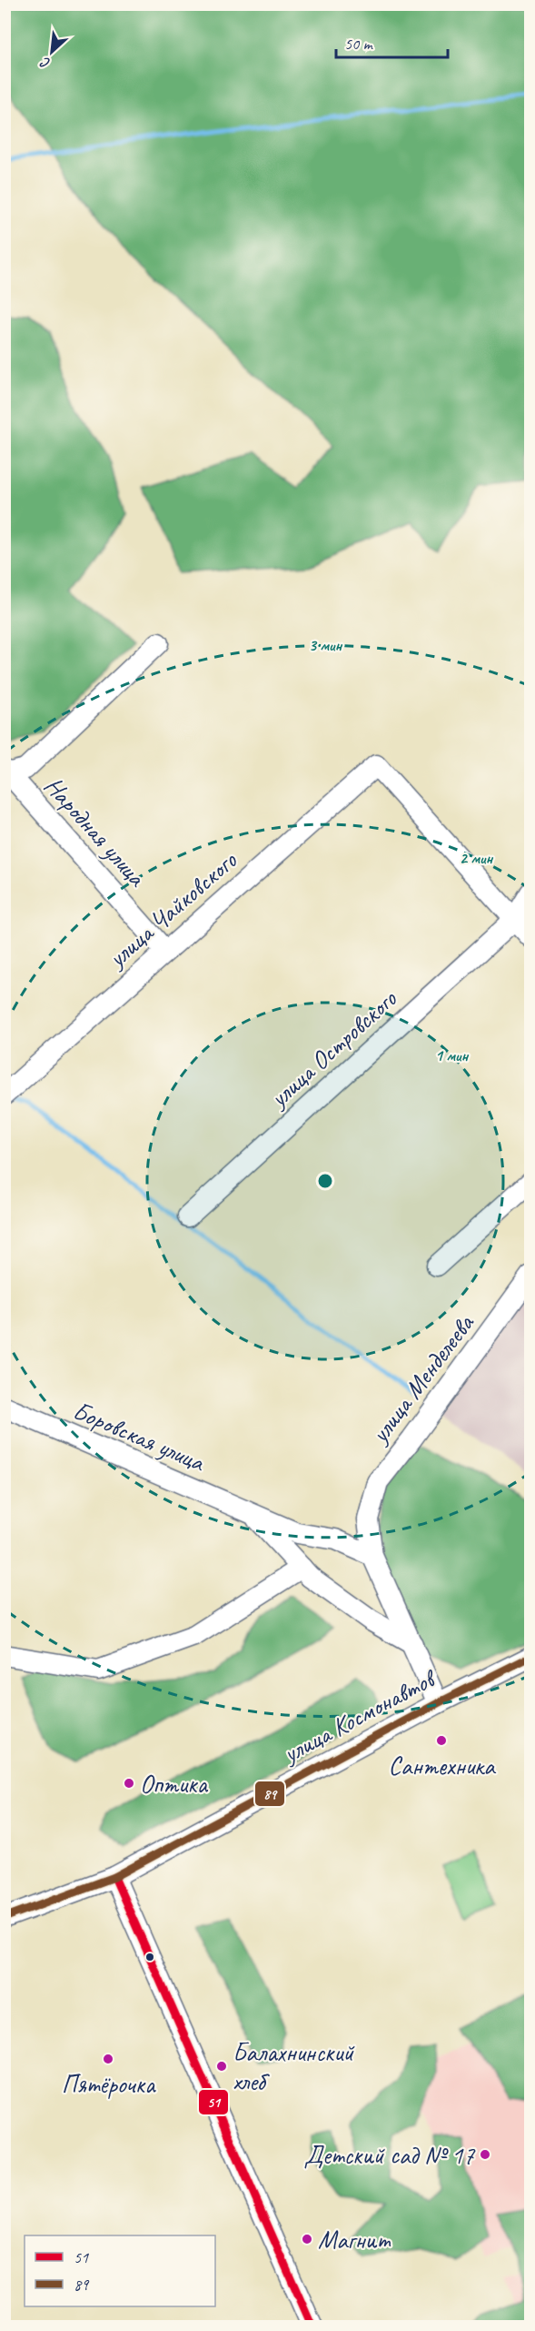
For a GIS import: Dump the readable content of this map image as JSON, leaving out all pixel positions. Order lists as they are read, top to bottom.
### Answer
{
  "streets": {
    "street": [
      "Народная улица",
      "улица Чайковского",
      "улица Островского",
      "улица Менделеева",
      "Боровская улица",
      "улица Космонавтов"
    ]
  },
  "crossings": [
    ["Народная улица", "улица Чайковского"],
    ["улица Чайковского", "улица Островского"],
    ["улица Менделеева", "Боровская улица"]
  ],
  "places": [
    "Сантехника",
    "Оптика",
    "Пятёрочка",
    "Балахнинский хлеб",
    "Детский сад № 17",
    "Магнит"
  ],
  "lines": ["transit line 89", "transit line 51"],
  "legend": ["51", "89"],
  "scale_bar": "50 m",
  "north": "bottom left",
  "rings": ["3 мин", "2 мин", "1 мин"]
}
